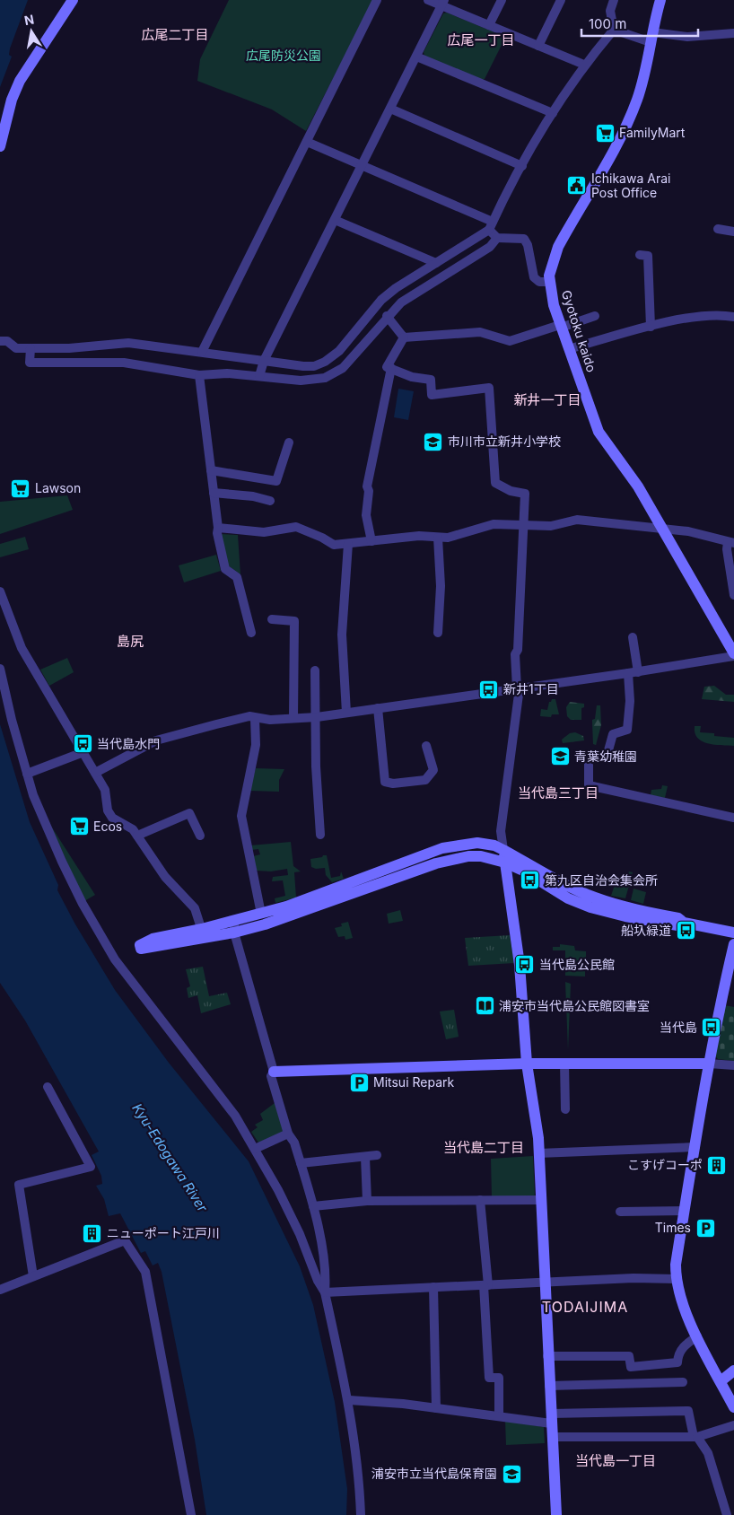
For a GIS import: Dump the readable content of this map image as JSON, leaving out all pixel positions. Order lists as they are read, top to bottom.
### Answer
{
  "streets": {
    "street": ["Gyotoku kaido"]
  },
  "districts": [
    "広尾二丁目",
    "広尾一丁目",
    "新井一丁目",
    "島尻",
    "当代島三丁目",
    "当代島二丁目",
    "TODAIJIMA",
    "当代島一丁目"
  ],
  "water": ["Kyu-Edogawa River"],
  "parks": ["広尾防災公園"],
  "places": {
    "supermarket": ["FamilyMart", "Lawson", "Ecos"],
    "public building": ["Ichikawa Arai Post Office"],
    "school or university": ["市川市立新井小学校", "青葉幼稚園", "浦安市立当代島保育園"],
    "bus stop": [
      "新井1丁目",
      "当代島水門",
      "第九区自治会集会所",
      "船圦緑道",
      "当代島公民館",
      "当代島"
    ],
    "library": ["浦安市当代島公民館図書室"],
    "parking": ["Mitsui Repark", "Times"],
    "building": ["こすげコーポ", "ニューポート江戸川"]
  },
  "scale_bar": "100 m",
  "north": "top"
}
